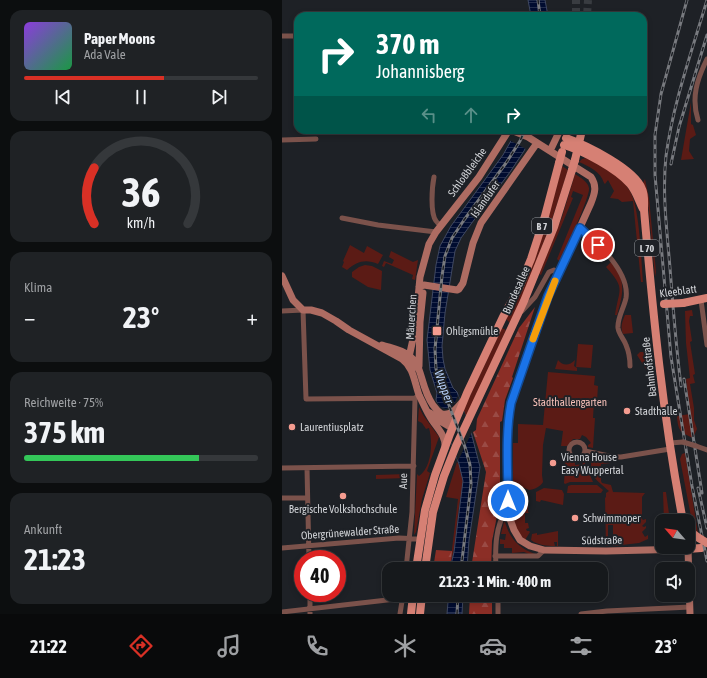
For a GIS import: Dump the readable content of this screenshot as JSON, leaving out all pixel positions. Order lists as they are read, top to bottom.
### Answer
{
  "streets": {
    "main road": [
      "B 7",
      "L 70",
      "Bundesallee",
      "Kleeblatt",
      "Bahnhofstraße",
      "Südstraße"
    ],
    "street": [
      "Schloßbleiche",
      "Islandufer",
      "Mäuerchen",
      "Aue",
      "Obergrünewalder Straße"
    ]
  },
  "crossings": [
    ["Schloßbleiche", "Mäuerchen"],
    ["Islandufer", "Mäuerchen"],
    ["Bundesallee", "Bahnhofstraße"],
    ["Bundesallee", "Obergrünewalder Straße"],
    ["Kleeblatt", "Bahnhofstraße"],
    ["Aue", "Obergrünewalder Straße"]
  ],
  "water": ["Wupper"],
  "parks": ["Stadthallengarten"],
  "places": {
    "transit": ["Ohligsmühle"],
    "other": [
      "Stadthalle",
      "Laurentiusplatz",
      "Vienna House Easy Wuppertal",
      "Bergische Volkshochschule",
      "Schwimmoper"
    ]
  },
  "north": "top left",
  "page": {
    "turn": ["370 m", "Johannisberg"],
    "song": ["Paper Moons", "Ada Vale"],
    "tile": [
      "Klima",
      ["Reichweite · 75%", "375 km"],
      ["Ankunft", "21:23"]
    ],
    "heat": ["−", "23°", "+"],
    "limit": "40",
    "trip": "21:23 · 1 Min. · 400 m",
    "tabs": ["21:22", "23°"],
    "gauge": ["36", "km/h"]
  }
}
